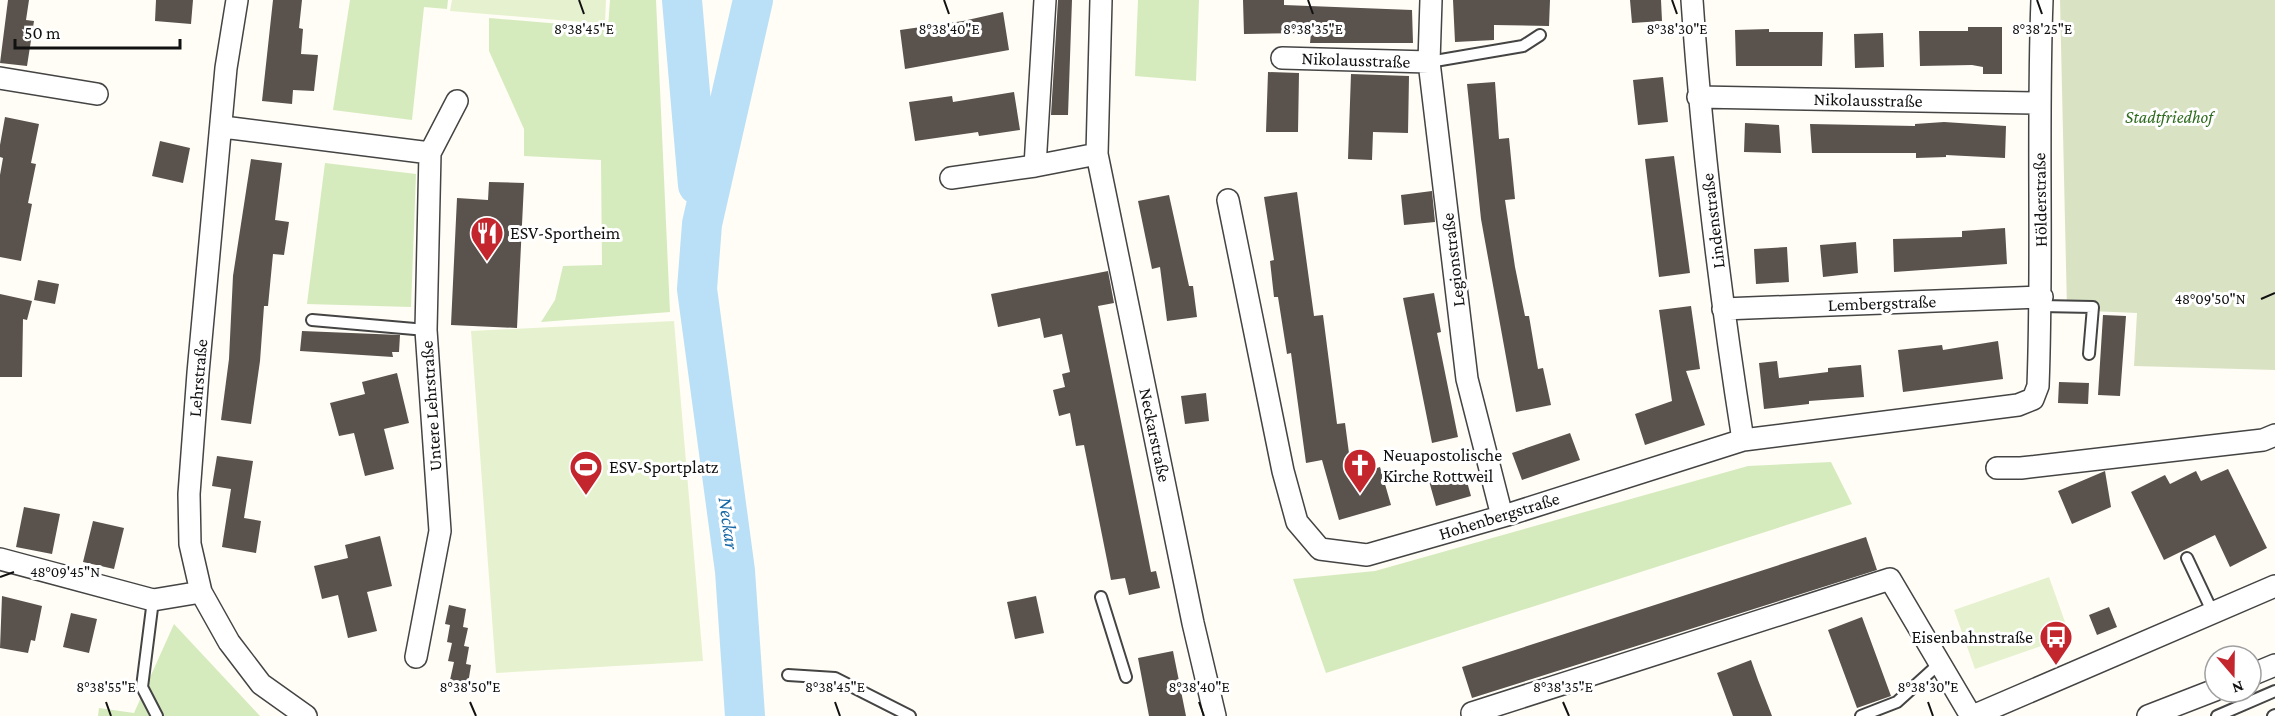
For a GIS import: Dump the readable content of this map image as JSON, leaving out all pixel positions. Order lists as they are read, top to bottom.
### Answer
{
  "streets": {
    "street": [
      "Nikolausstraße",
      "Hölderstraße",
      "Lindenstraße",
      "Legionstraße",
      "Lembergstraße",
      "Lehrstraße",
      "Untere Lehrstraße",
      "Neckarstraße",
      "Hohenbergstraße"
    ]
  },
  "crossings": [
    ["Nikolausstraße", "Hölderstraße"],
    ["Nikolausstraße", "Lindenstraße"],
    ["Nikolausstraße", "Legionstraße"],
    ["Hölderstraße", "Lembergstraße"],
    ["Hölderstraße", "Hohenbergstraße"],
    ["Lindenstraße", "Lembergstraße"],
    ["Lindenstraße", "Hohenbergstraße"],
    ["Legionstraße", "Hohenbergstraße"]
  ],
  "water": ["Neckar"],
  "parks": ["Stadtfriedhof"],
  "places": {
    "restaurant": ["ESV-Sportheim"],
    "church": ["Neuapostolische Kirche Rottweil"],
    "sports": ["ESV-Sportplatz"],
    "bus stop": ["Eisenbahnstraße"]
  },
  "scale_bar": "50 m",
  "north": "bottom",
  "coordinates": [
    "8°38'35\"E",
    "8°38'30\"E",
    "8°38'45\"E",
    "8°38'40\"E",
    "8°38'25\"E",
    "48°09'50\"N",
    "48°09'45\"N",
    "8°38'55\"E",
    "8°38'50\"E"
  ]
}
